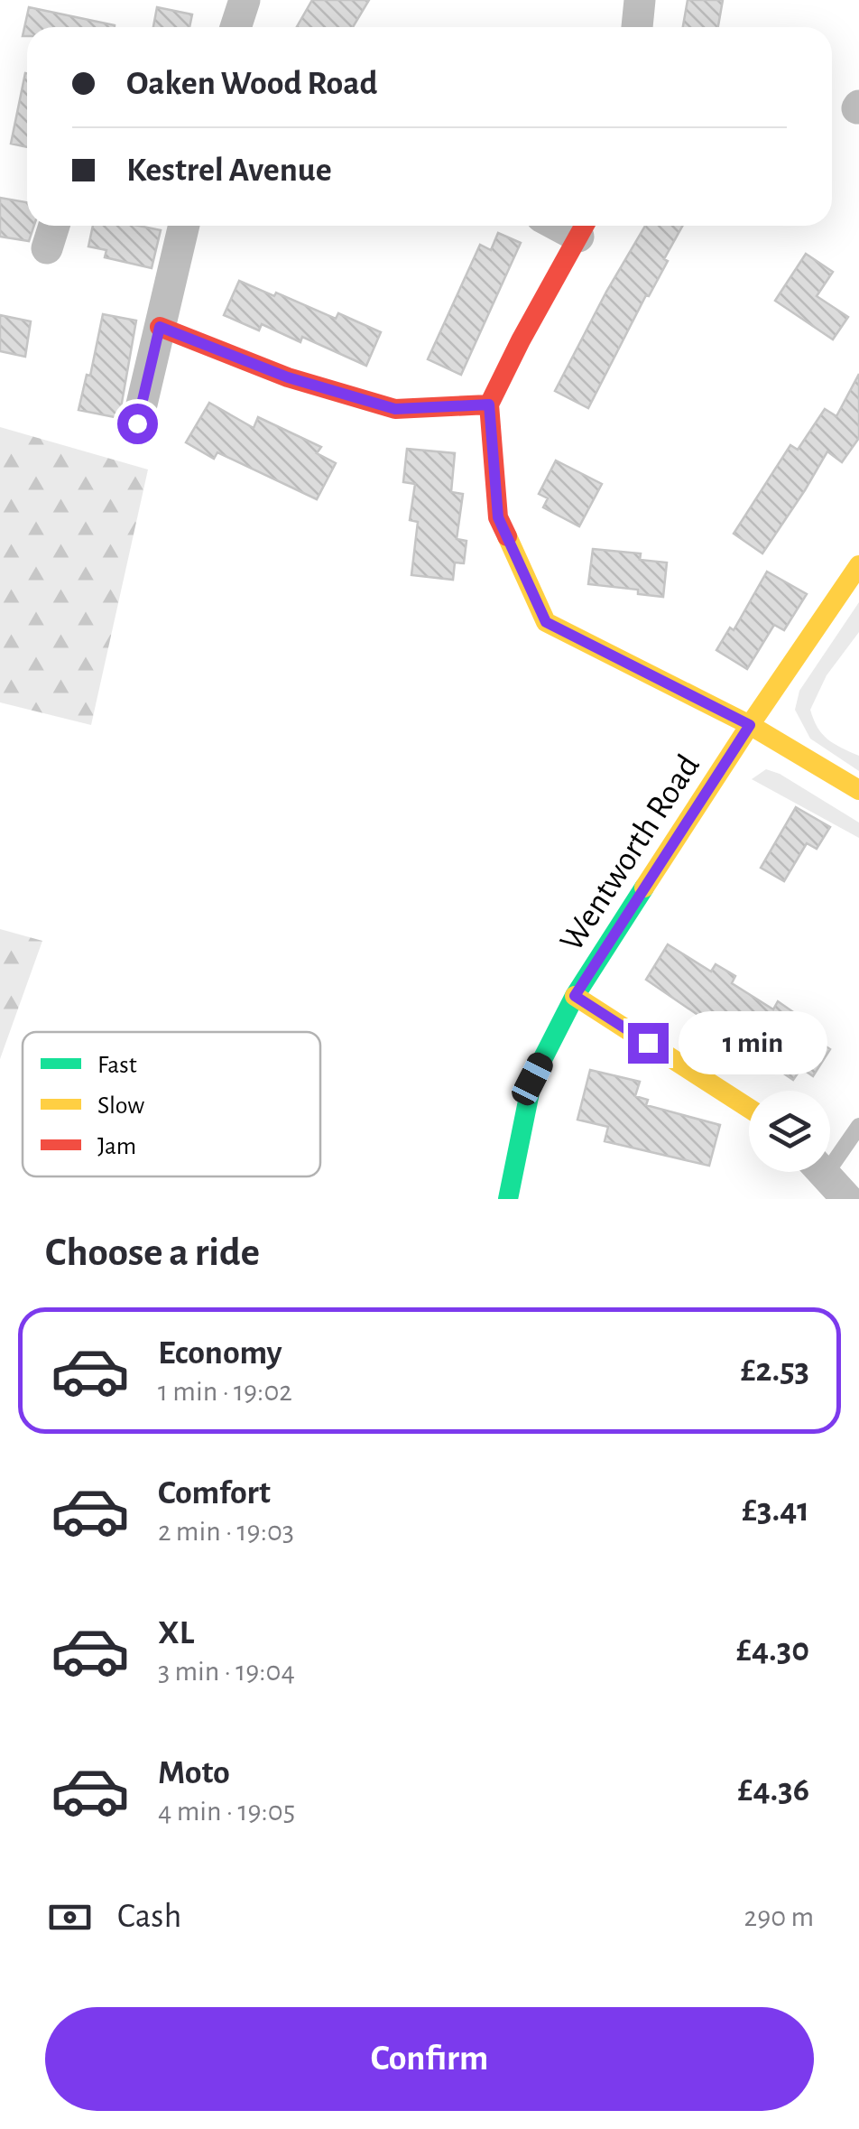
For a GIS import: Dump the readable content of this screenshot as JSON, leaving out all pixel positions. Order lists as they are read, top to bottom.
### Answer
{
  "streets": {
    "street": ["Wentworth Road"]
  },
  "legend": ["Fast", "Slow", "Jam"],
  "page": {
    "banner": ["Oaken Wood Road", "Kestrel Avenue"],
    "bubble": "1 min",
    "heading": "Choose a ride",
    "list": [
      {
        "name": "Economy",
        "note": "1 min · 19:02",
        "value": "£2.53"
      },
      {
        "name": "Comfort",
        "note": "2 min · 19:03",
        "value": "£3.41"
      },
      {
        "name": "XL",
        "note": "3 min · 19:04",
        "value": "£4.30"
      },
      {
        "name": "Moto",
        "note": "4 min · 19:05",
        "value": "£4.36"
      }
    ],
    "pay": ["Cash", "290 m"],
    "buttons": "Confirm"
  }
}
